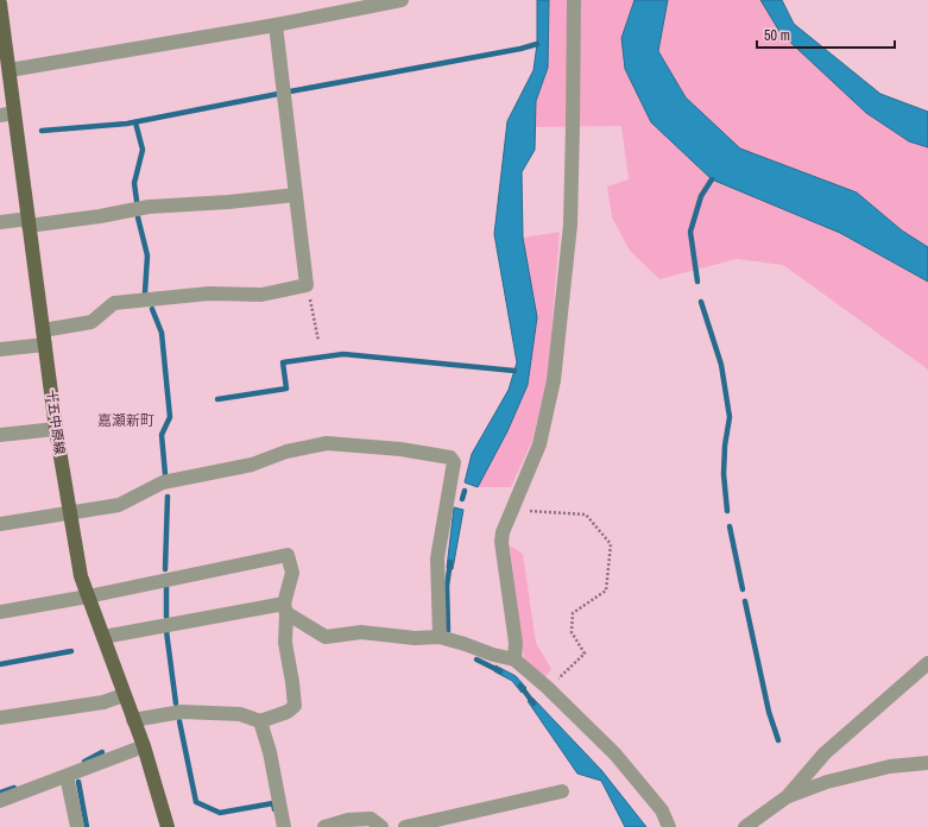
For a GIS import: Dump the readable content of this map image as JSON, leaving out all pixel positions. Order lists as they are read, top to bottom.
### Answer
{
  "streets": {
    "main road": ["十五中原線"]
  },
  "districts": ["嘉瀬新町"],
  "scale_bar": "50 m"
}
